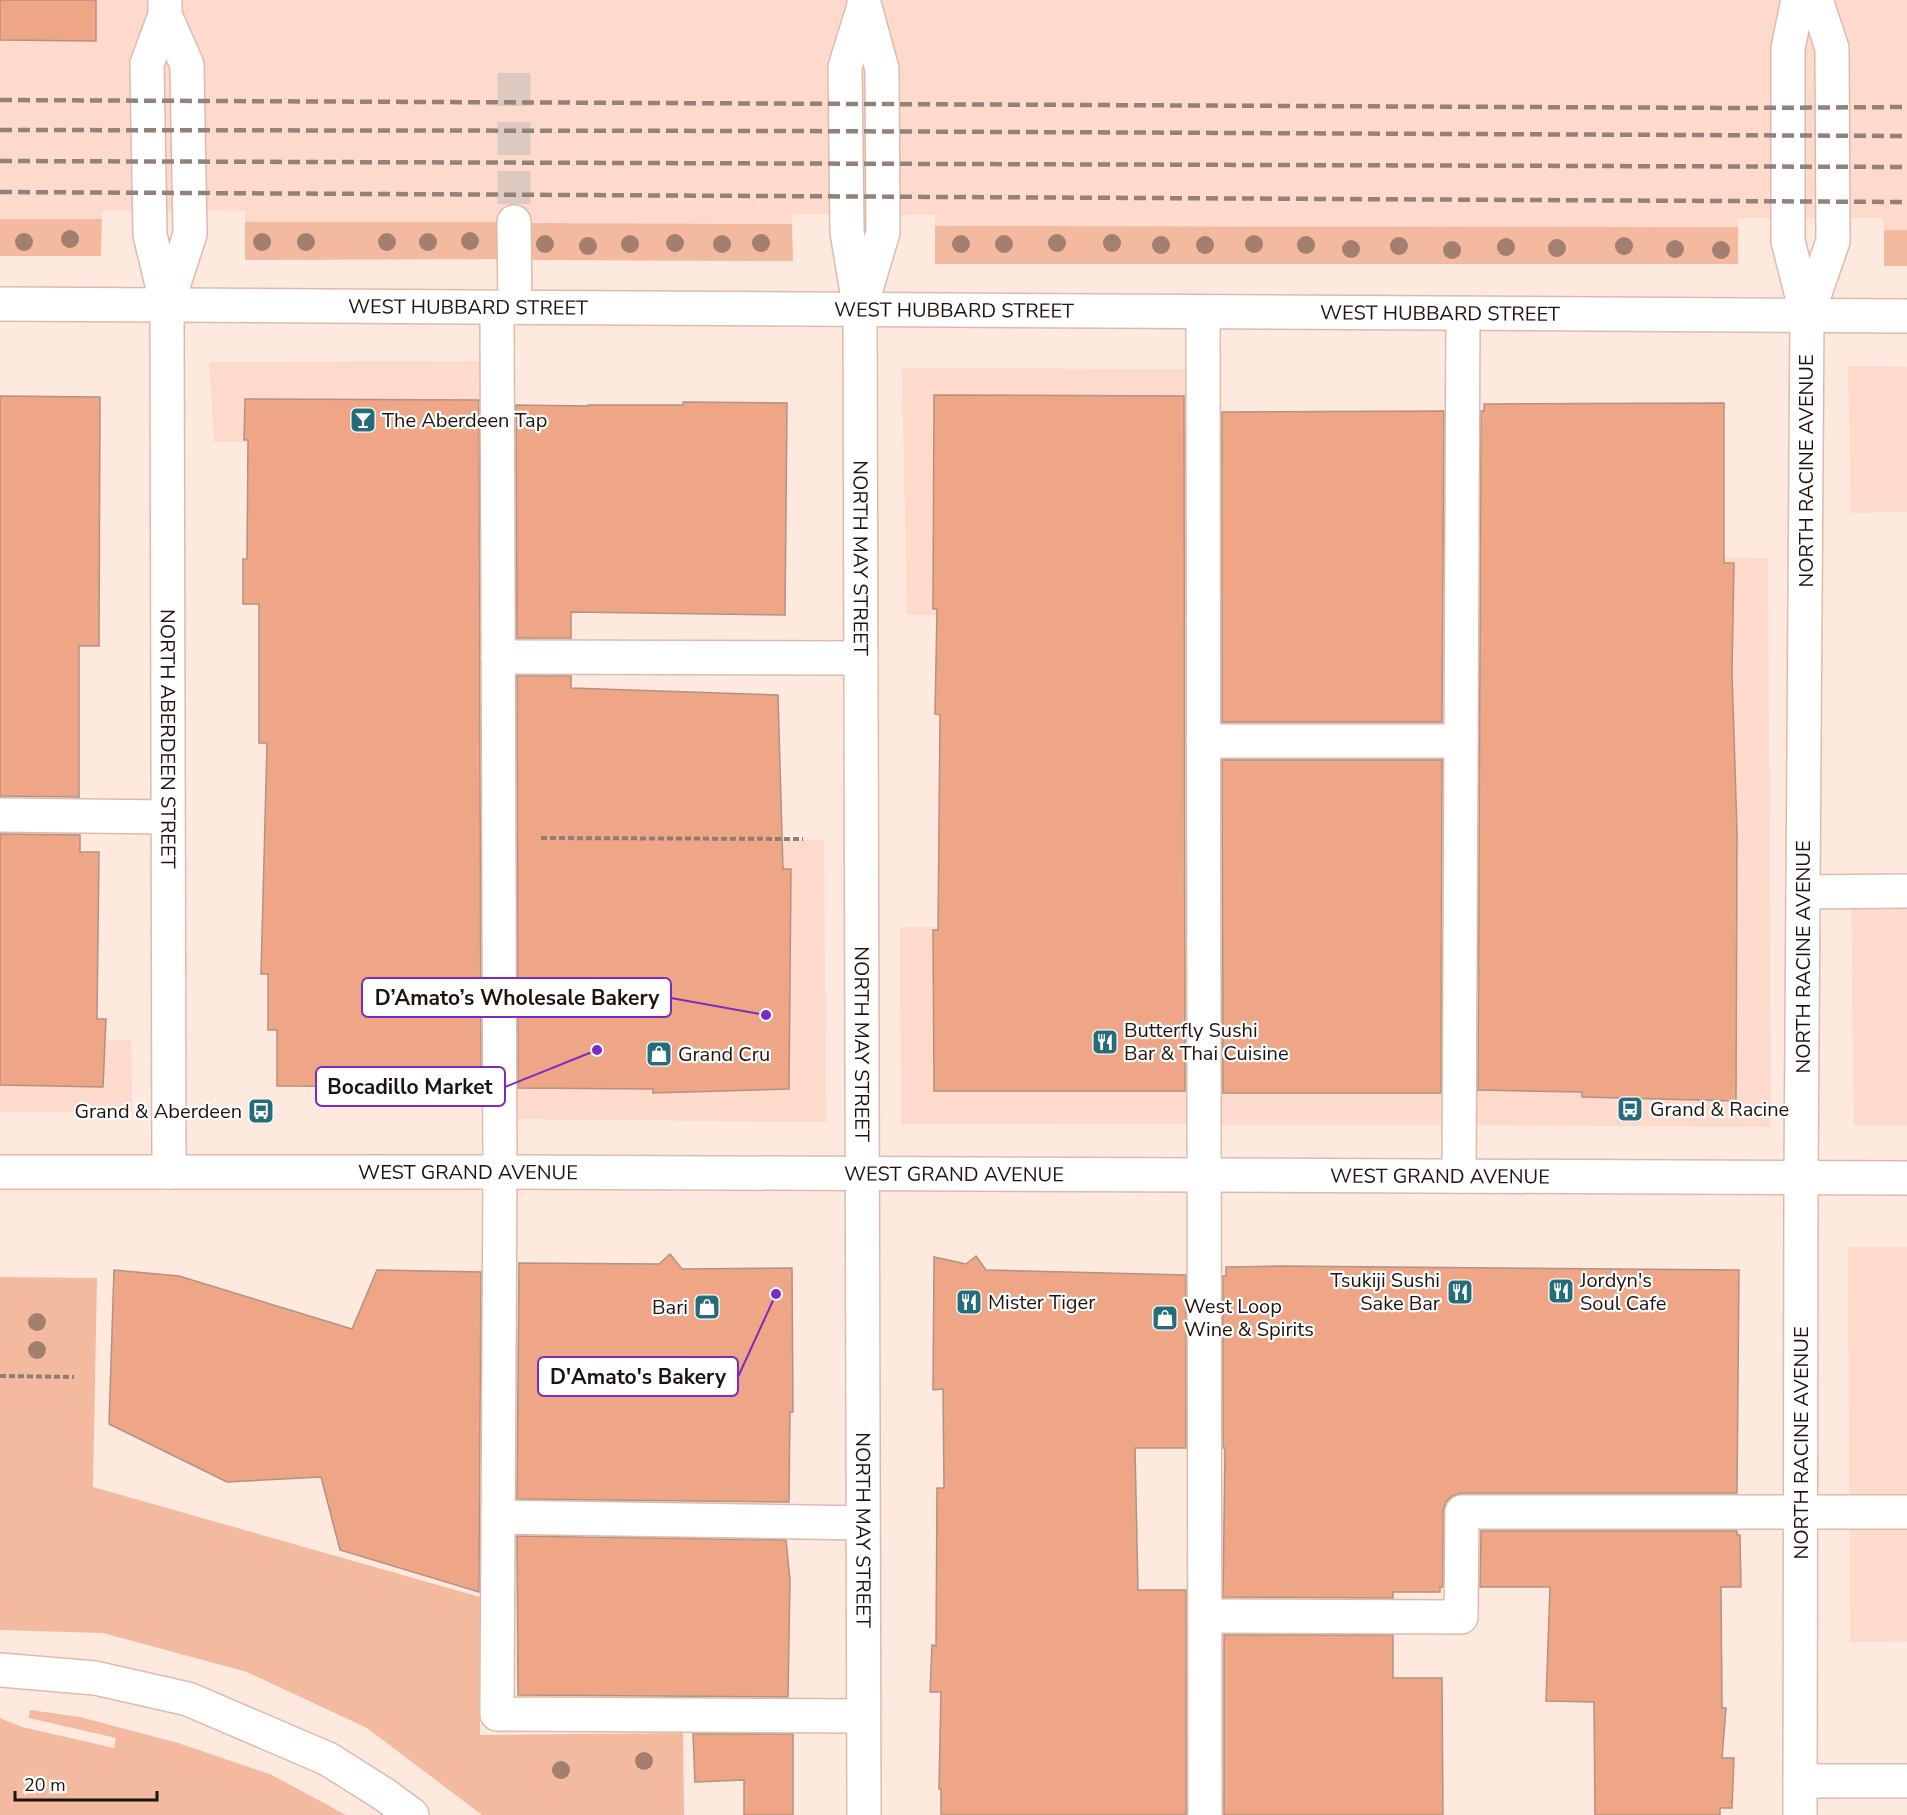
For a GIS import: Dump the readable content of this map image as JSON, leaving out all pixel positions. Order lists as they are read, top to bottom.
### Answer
{
  "streets": {
    "main road": [
      "WEST HUBBARD STREET",
      "NORTH RACINE AVENUE",
      "NORTH MAY STREET",
      "NORTH ABERDEEN STREET",
      "WEST GRAND AVENUE"
    ]
  },
  "crossings": [
    ["WEST HUBBARD STREET", "NORTH RACINE AVENUE"],
    ["WEST HUBBARD STREET", "NORTH MAY STREET"],
    ["WEST HUBBARD STREET", "NORTH ABERDEEN STREET"],
    ["NORTH RACINE AVENUE", "WEST GRAND AVENUE"],
    ["NORTH MAY STREET", "WEST GRAND AVENUE"],
    ["NORTH ABERDEEN STREET", "WEST GRAND AVENUE"]
  ],
  "places": {
    "bar": ["The Aberdeen Tap"],
    "other": ["D’Amato’s Wholesale Bakery", "Bocadillo Market", "D'Amato's Bakery"],
    "restaurant": [
      "Butterfly Sushi Bar & Thai Cuisine",
      "Jordyn's Soul Cafe",
      "Tsukiji Sushi Sake Bar",
      "Mister Tiger"
    ],
    "shop": ["Grand Cru", "Bari", "West Loop Wine & Spirits"],
    "bus stop": ["Grand & Racine", "Grand & Aberdeen"]
  },
  "scale_bar": "20 m"
}
